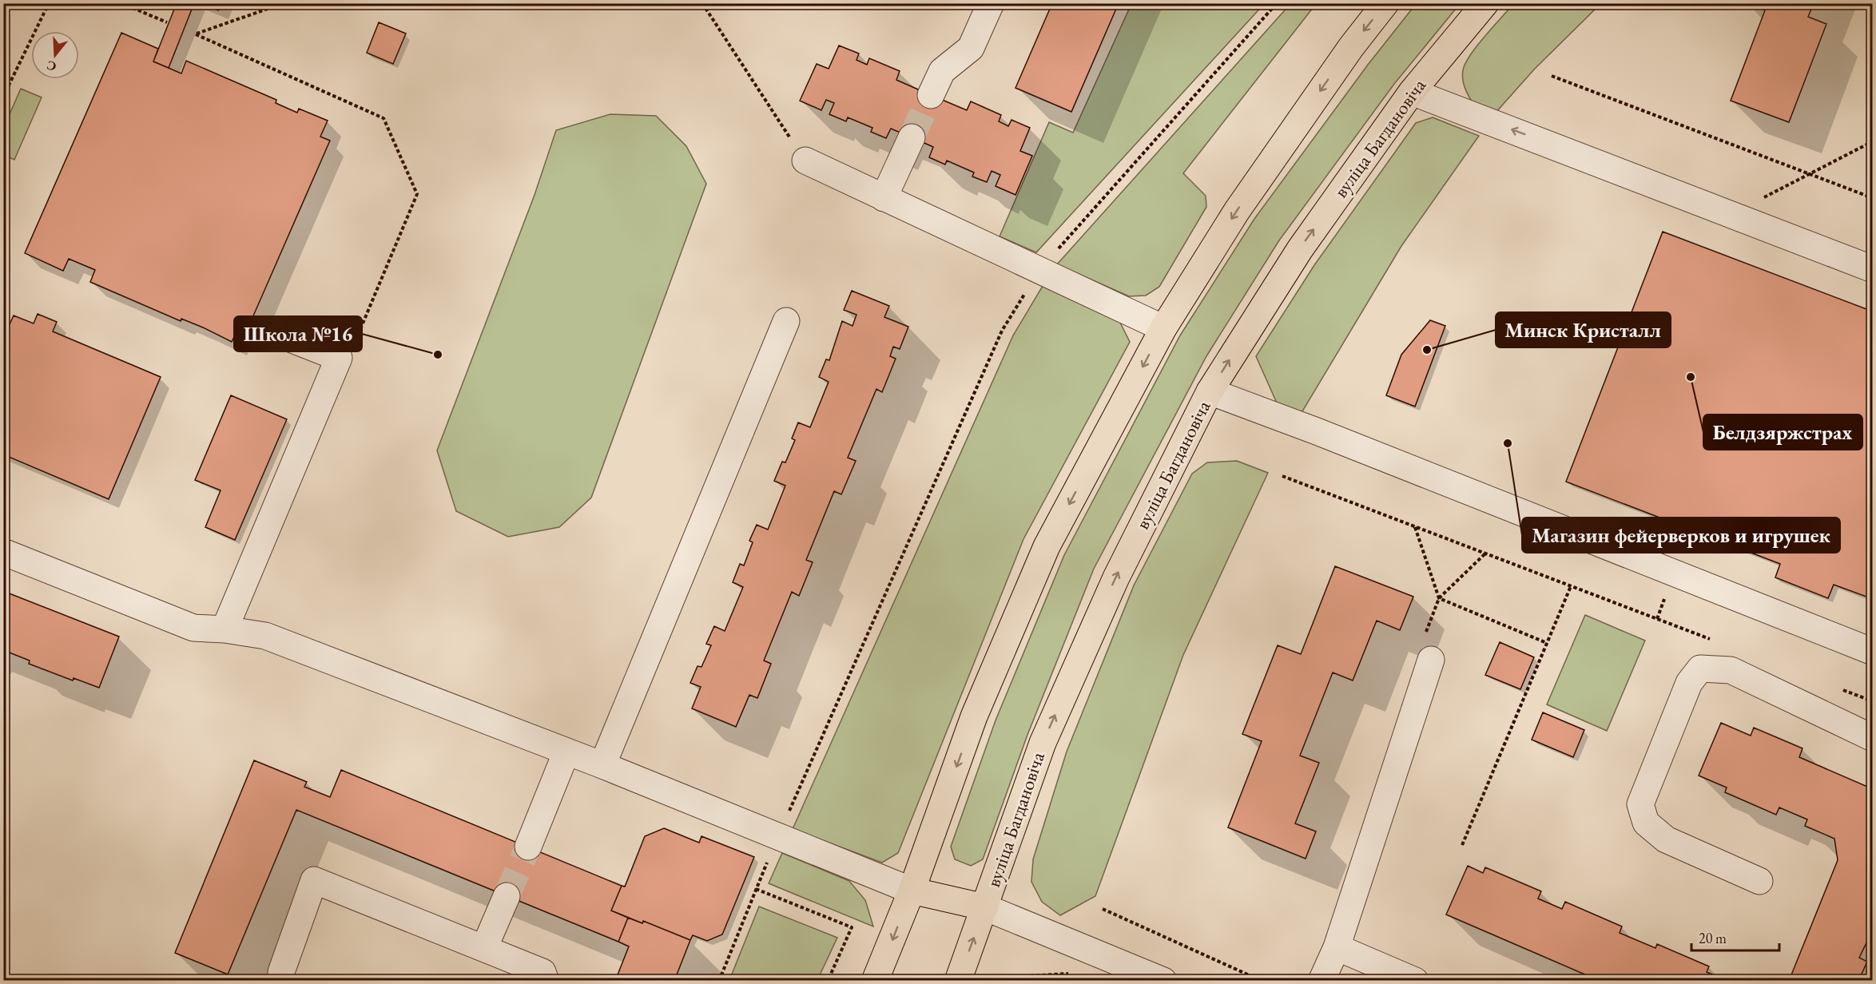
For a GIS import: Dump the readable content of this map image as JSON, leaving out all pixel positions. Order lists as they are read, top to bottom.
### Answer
{
  "streets": {
    "main road": ["вуліца Багдановіча"]
  },
  "places": [
    "Минск Кристалл",
    "Школа №16",
    "Белдзяржстрах",
    "Магазин фейерверков и игрушек"
  ],
  "scale_bar": "20 m",
  "north": "bottom"
}
